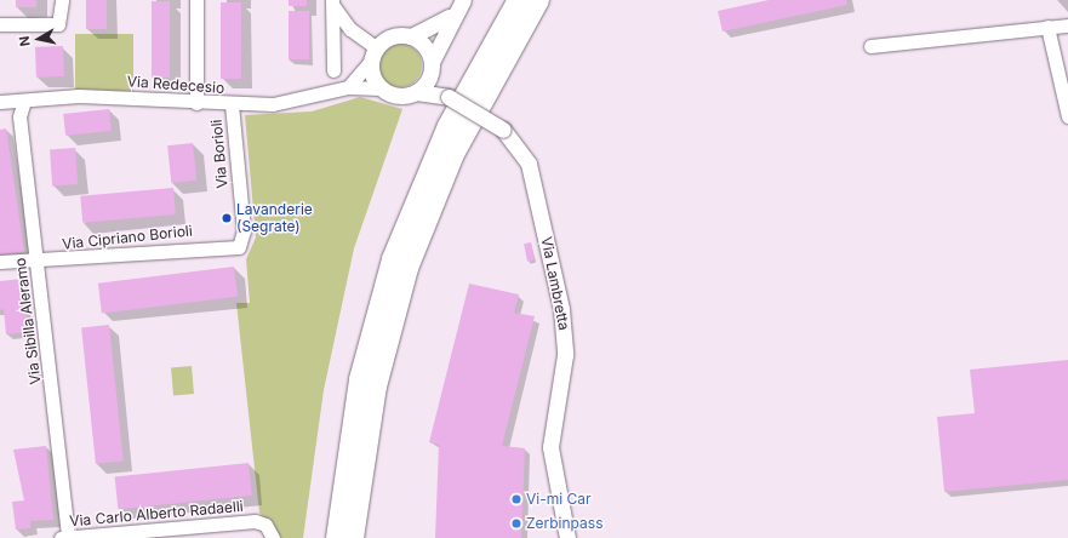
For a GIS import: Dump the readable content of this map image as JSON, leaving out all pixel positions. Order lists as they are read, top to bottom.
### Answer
{
  "streets": {
    "street": [
      "Via Redecesio",
      "Via Borioli",
      "Via Cipriano Borioli",
      "Via Lambretta",
      "Via Sibilla Aleramo",
      "Via Carlo Alberto Radaelli"
    ]
  },
  "crossings": [
    ["Via Redecesio", "Via Borioli"],
    ["Via Redecesio", "Via Lambretta"],
    ["Via Redecesio", "Via Sibilla Aleramo"],
    ["Via Borioli", "Via Cipriano Borioli"],
    ["Via Cipriano Borioli", "Via Sibilla Aleramo"],
    ["Via Sibilla Aleramo", "Via Carlo Alberto Radaelli"]
  ],
  "places": ["Lavanderie (Segrate)", "Vi-mi Car", "Zerbinpass"],
  "north": "left"
}
